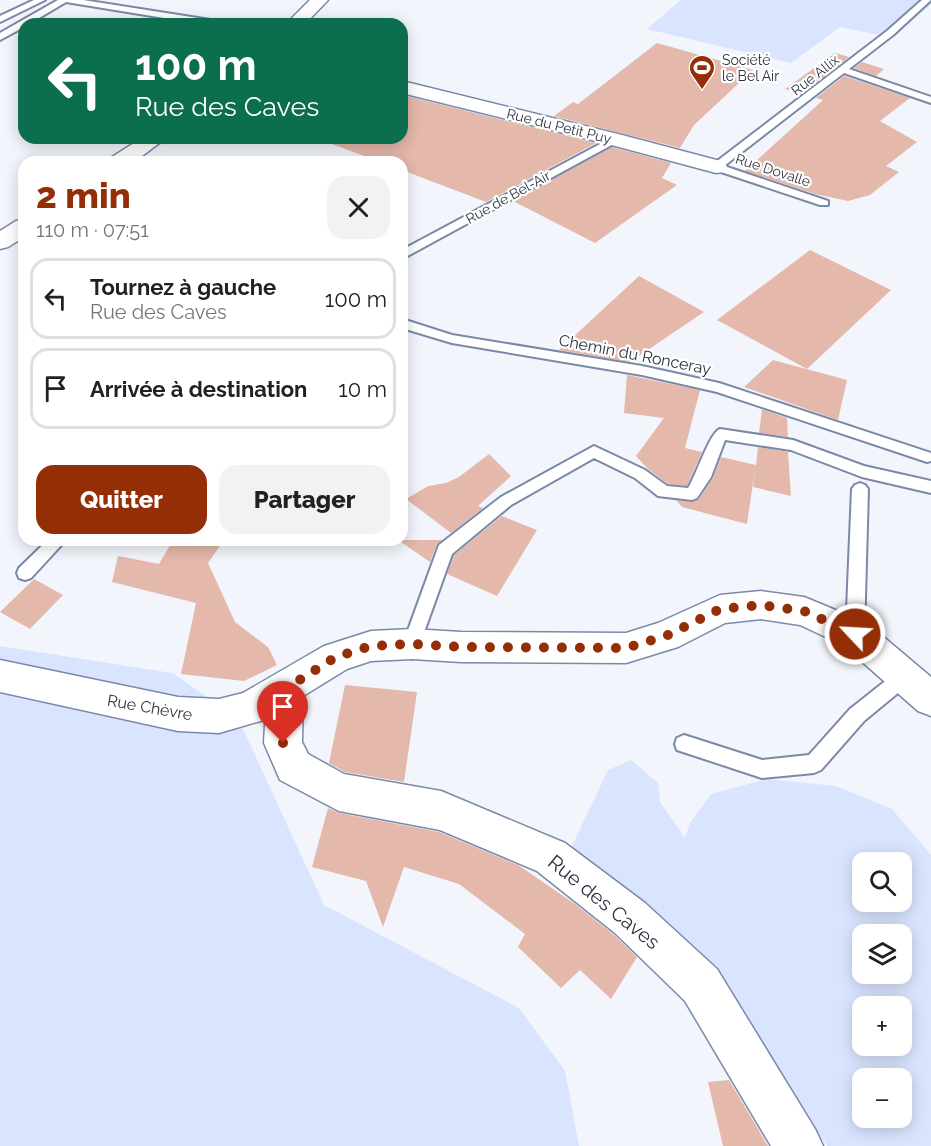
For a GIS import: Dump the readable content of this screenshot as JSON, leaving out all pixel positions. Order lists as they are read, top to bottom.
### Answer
{
  "streets": {
    "street": ["Rue du Petit Puy", "Rue Chèvre", "Rue des Caves"],
    "lane": [
      "Rue Allix",
      "Rue Dovalle",
      "Rue de Bel-Air",
      "Chemin du Ronceray"
    ]
  },
  "crossings": [
    ["Rue Allix", "Rue du Petit Puy"],
    ["Rue Allix", "Rue Dovalle"],
    ["Rue du Petit Puy", "Rue Dovalle"],
    ["Rue du Petit Puy", "Rue de Bel-Air"],
    ["Rue Chèvre", "Rue des Caves"]
  ],
  "places": {
    "sports": ["Société le Bel Air"]
  },
  "page": {
    "turn": ["100 m", "Rue des Caves"],
    "heading": ["2 min", "110 m · 07:51"],
    "list": [
      {
        "name": "Tournez à gauche",
        "note": "Rue des Caves",
        "value": "100 m"
      },
      {
        "name": "Arrivée à destination",
        "value": "10 m"
      }
    ],
    "buttons": ["Quitter", "Partager"],
    "map_buttons": ["+", "−"]
  }
}
